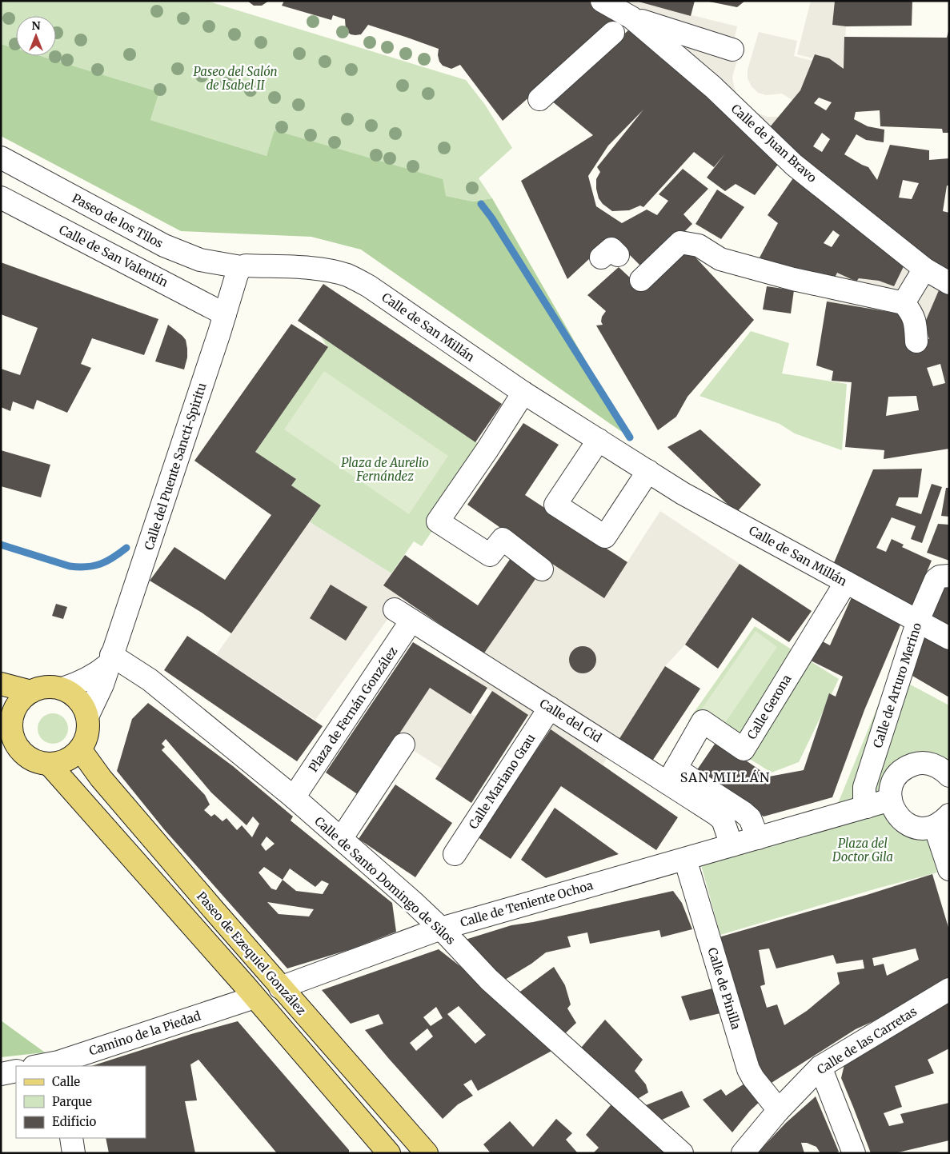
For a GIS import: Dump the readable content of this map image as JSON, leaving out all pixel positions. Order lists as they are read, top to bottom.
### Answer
{
  "streets": {
    "main road": ["Paseo de Ezequiel González"],
    "street": [
      "Calle de Juan Bravo",
      "Paseo de los Tilos",
      "Calle de San Valentín",
      "Calle de San Millán",
      "Calle del Puente Sancti-Spiritu",
      "Calle de Arturo Merino",
      "Calle Gerona",
      "Plaza de Fernán González",
      "Calle del Cid",
      "Calle Mariano Grau",
      "Calle de Santo Domingo de Silos",
      "Calle de Teniente Ochoa",
      "Calle de Pinilla",
      "Camino de la Piedad",
      "Calle de las Carretas"
    ]
  },
  "crossings": [
    ["Paseo de los Tilos", "Calle de San Millán"],
    ["Paseo de los Tilos", "Calle del Puente Sancti-Spiritu"],
    ["Calle de San Valentín", "Calle del Puente Sancti-Spiritu"],
    ["Calle de San Millán", "Calle del Puente Sancti-Spiritu"],
    ["Calle de San Millán", "Calle de Arturo Merino"],
    ["Calle de San Millán", "Calle Gerona"],
    ["Calle del Puente Sancti-Spiritu", "Calle de Santo Domingo de Silos"],
    ["Calle del Puente Sancti-Spiritu", "Paseo de Ezequiel González"],
    ["Calle Gerona", "Calle del Cid"],
    ["Plaza de Fernán González", "Calle del Cid"],
    ["Plaza de Fernán González", "Calle de Santo Domingo de Silos"],
    ["Calle del Cid", "Calle Mariano Grau"],
    ["Calle de Santo Domingo de Silos", "Calle de Teniente Ochoa"],
    ["Calle de Teniente Ochoa", "Paseo de Ezequiel González"],
    ["Calle de Teniente Ochoa", "Calle de Pinilla"],
    ["Calle de Pinilla", "Calle de las Carretas"]
  ],
  "districts": ["SAN MILLÁN"],
  "parks": ["Paseo del Salón de Isabel II", "Plaza de Aurelio Fernández", "Plaza del Doctor Gila"],
  "legend": ["Calle", "Parque", "Edificio"],
  "north": "top"
}
